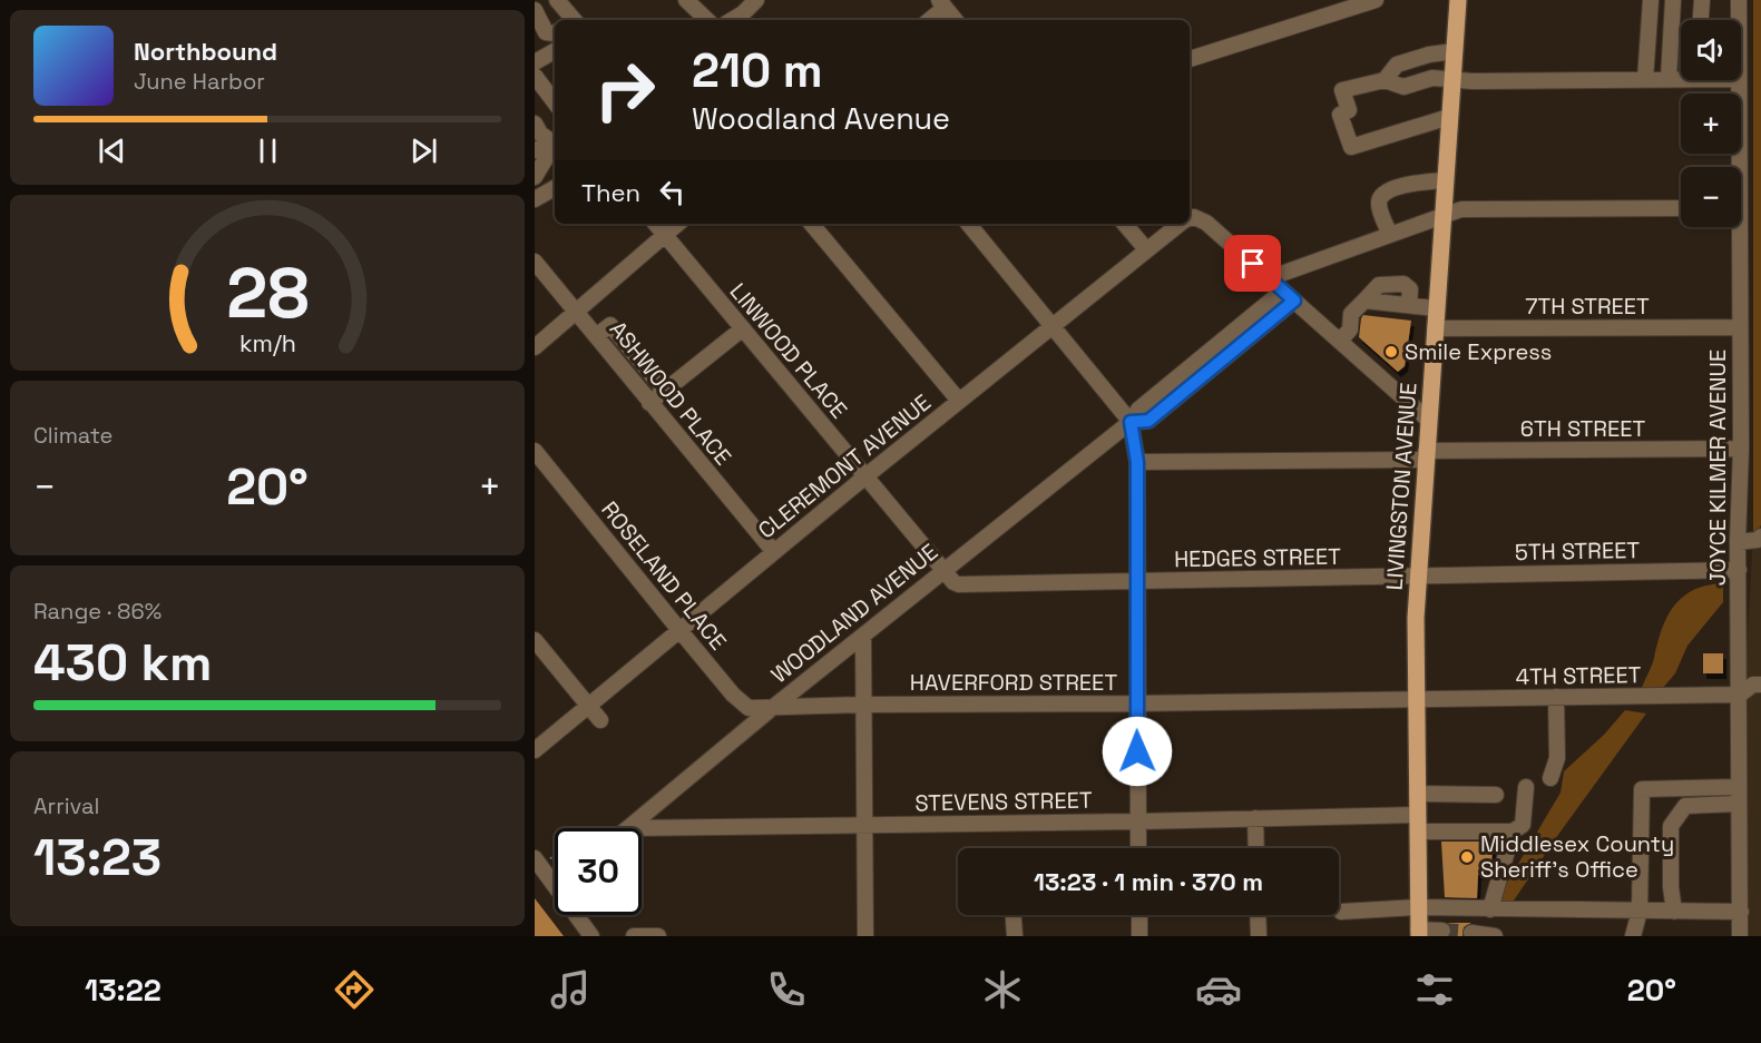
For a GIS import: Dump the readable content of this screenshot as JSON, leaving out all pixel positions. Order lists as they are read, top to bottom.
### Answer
{
  "streets": {
    "main road": ["LIVINGSTON AVENUE"],
    "street": [
      "7TH STREET",
      "LINWOOD PLACE",
      "ASHWOOD PLACE",
      "6TH STREET",
      "CLEREMONT AVENUE",
      "JOYCE KILMER AVENUE",
      "5TH STREET",
      "HEDGES STREET",
      "ROSELAND PLACE",
      "WOODLAND AVENUE",
      "4TH STREET",
      "HAVERFORD STREET",
      "STEVENS STREET"
    ]
  },
  "crossings": [
    ["7TH STREET", "JOYCE KILMER AVENUE"],
    ["7TH STREET", "LIVINGSTON AVENUE"],
    ["LINWOOD PLACE", "CLEREMONT AVENUE"],
    ["LINWOOD PLACE", "HEDGES STREET"],
    ["LINWOOD PLACE", "WOODLAND AVENUE"],
    ["ASHWOOD PLACE", "CLEREMONT AVENUE"],
    ["6TH STREET", "JOYCE KILMER AVENUE"],
    ["6TH STREET", "LIVINGSTON AVENUE"],
    ["CLEREMONT AVENUE", "ROSELAND PLACE"],
    ["JOYCE KILMER AVENUE", "5TH STREET"],
    ["JOYCE KILMER AVENUE", "4TH STREET"],
    ["LIVINGSTON AVENUE", "5TH STREET"],
    ["LIVINGSTON AVENUE", "HEDGES STREET"],
    ["LIVINGSTON AVENUE", "4TH STREET"],
    ["LIVINGSTON AVENUE", "HAVERFORD STREET"],
    ["LIVINGSTON AVENUE", "STEVENS STREET"],
    ["5TH STREET", "HEDGES STREET"],
    ["HEDGES STREET", "WOODLAND AVENUE"],
    ["ROSELAND PLACE", "WOODLAND AVENUE"],
    ["ROSELAND PLACE", "HAVERFORD STREET"],
    ["WOODLAND AVENUE", "HAVERFORD STREET"],
    ["WOODLAND AVENUE", "STEVENS STREET"],
    ["4TH STREET", "HAVERFORD STREET"]
  ],
  "places": ["Smile Express", "Middlesex County Sheriff's Office"],
  "page": {
    "map_buttons": ["+", "−"],
    "turn": ["210 m", "Woodland Avenue"],
    "song": ["Northbound", "June Harbor"],
    "then": "Then",
    "tile": [
      "Climate",
      ["Range · 86%", "430 km"],
      ["Arrival", "13:23"]
    ],
    "heat": ["−", "20°", "+"],
    "limit": "30",
    "trip": "13:23 · 1 min · 370 m",
    "tabs": ["13:22", "20°"],
    "gauge": ["28", "km/h"]
  }
}
